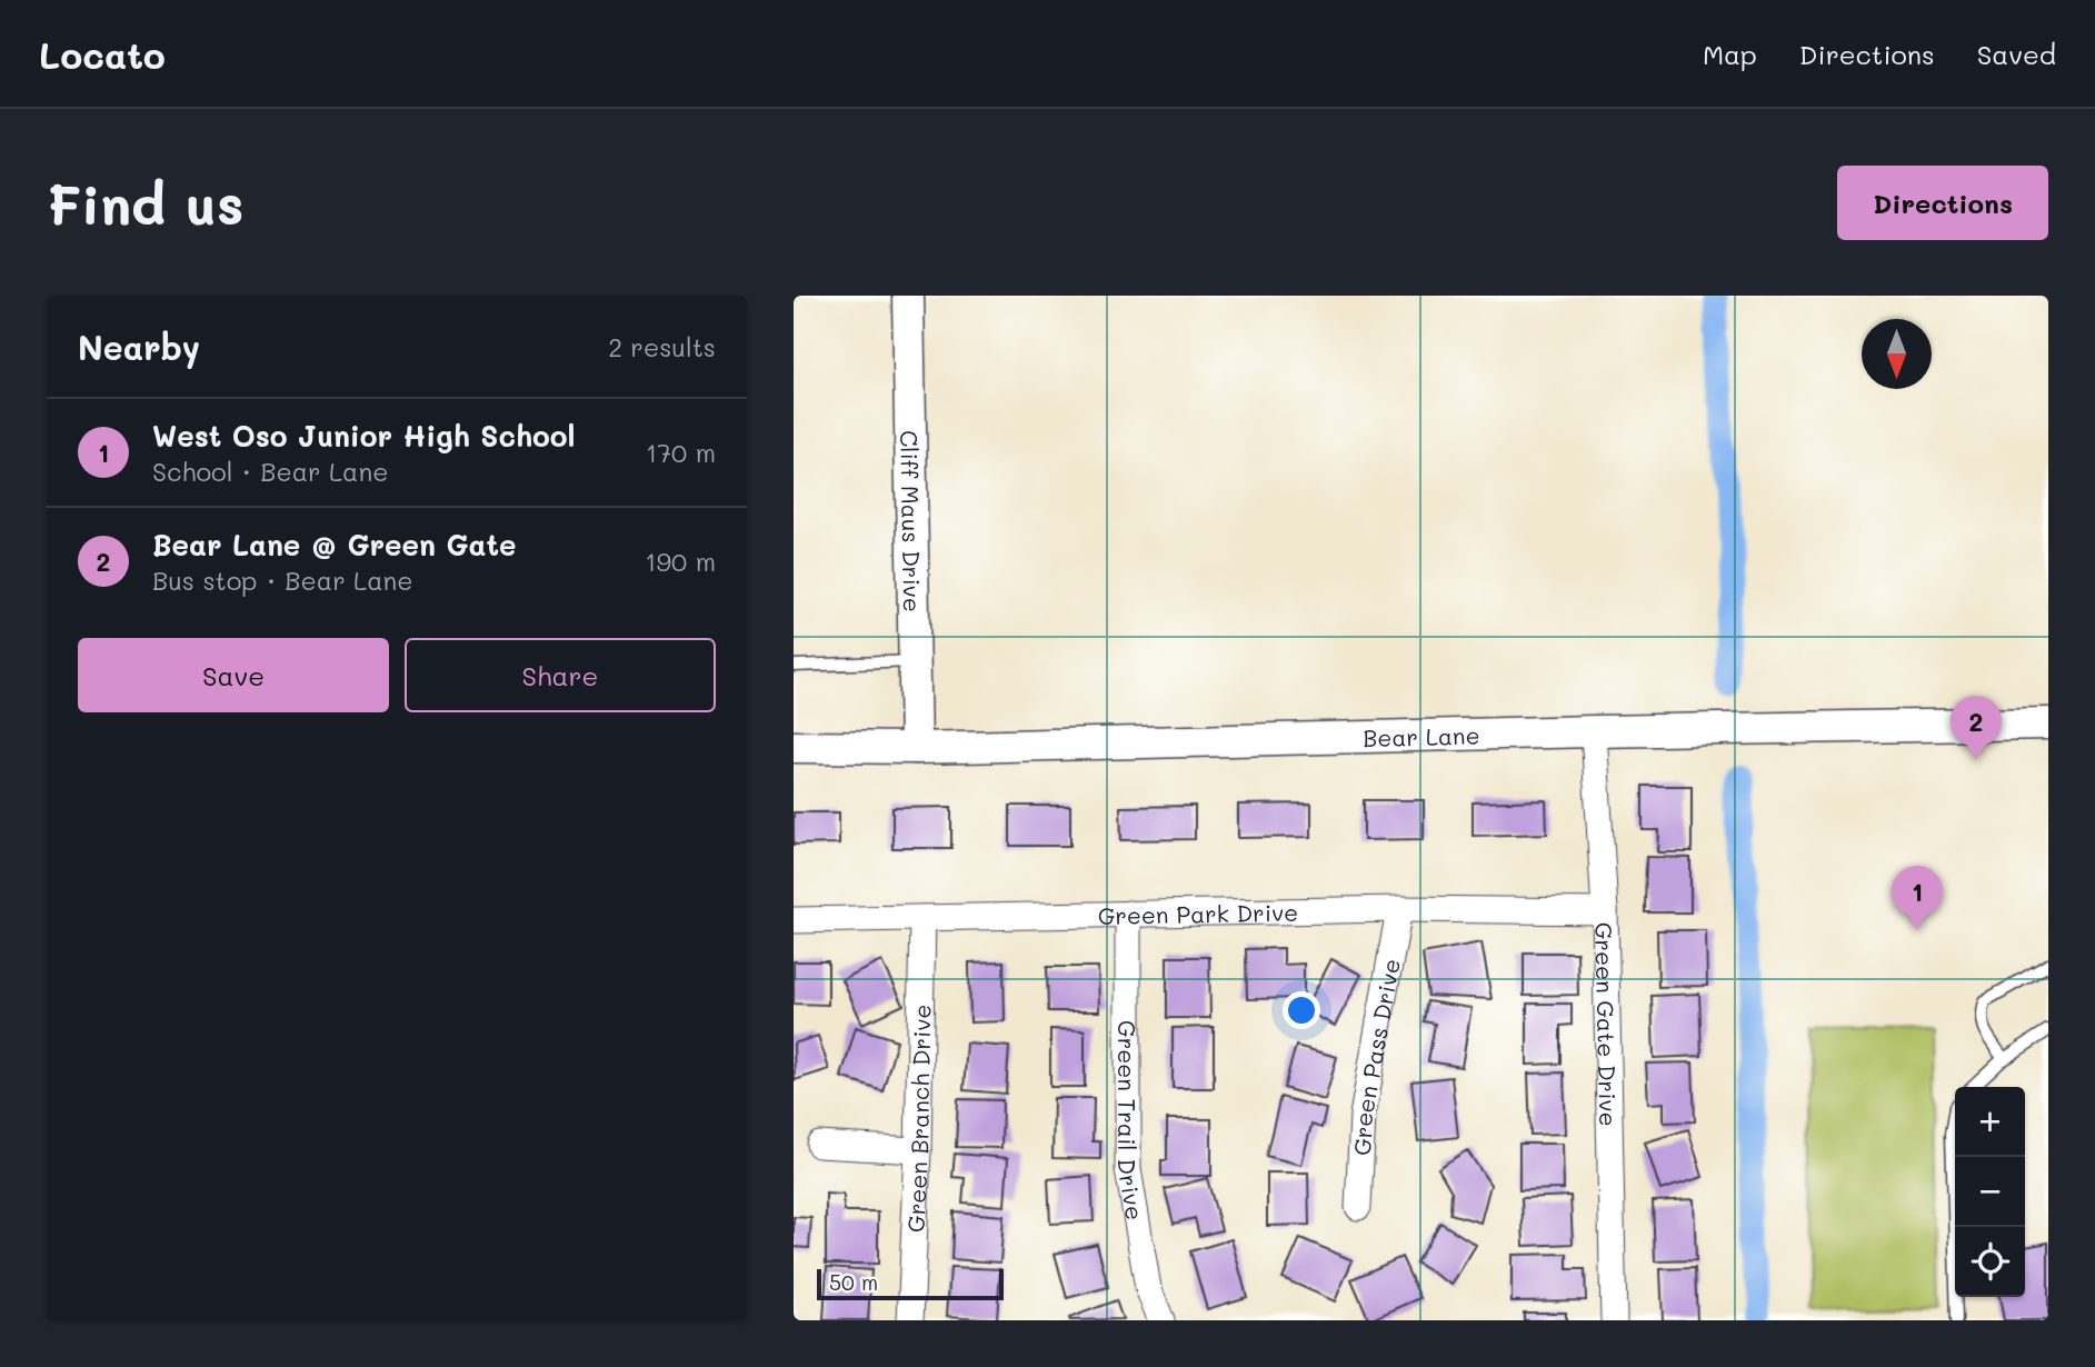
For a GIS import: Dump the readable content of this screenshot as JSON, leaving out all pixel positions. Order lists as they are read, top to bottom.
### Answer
{
  "streets": {
    "street": [
      "Cliff Maus Drive",
      "Bear Lane",
      "Green Park Drive",
      "Green Gate Drive",
      "Green Pass Drive",
      "Green Branch Drive",
      "Green Trail Drive"
    ]
  },
  "crossings": [
    ["Cliff Maus Drive", "Bear Lane"],
    ["Bear Lane", "Green Gate Drive"],
    ["Green Park Drive", "Green Gate Drive"],
    ["Green Park Drive", "Green Pass Drive"],
    ["Green Park Drive", "Green Branch Drive"],
    ["Green Park Drive", "Green Trail Drive"]
  ],
  "scale_bar": "50 m",
  "north": "bottom",
  "page": {
    "header": "Locato",
    "nav": ["Map", "Directions", "Saved"],
    "buttons": [
      "Directions",
      ["Save", "Share"]
    ],
    "title": "Find us",
    "heading": ["Nearby", "2 results"],
    "list": [
      {
        "mark": "1",
        "name": "West Oso Junior High School",
        "note": "School · Bear Lane",
        "value": "170 m"
      },
      {
        "mark": "2",
        "name": "Bear Lane @ Green Gate",
        "note": "Bus stop · Bear Lane",
        "value": "190 m"
      }
    ],
    "pins": ["2", "1"],
    "map_buttons": ["+", "−"],
    "scale": "50 m"
  }
}
